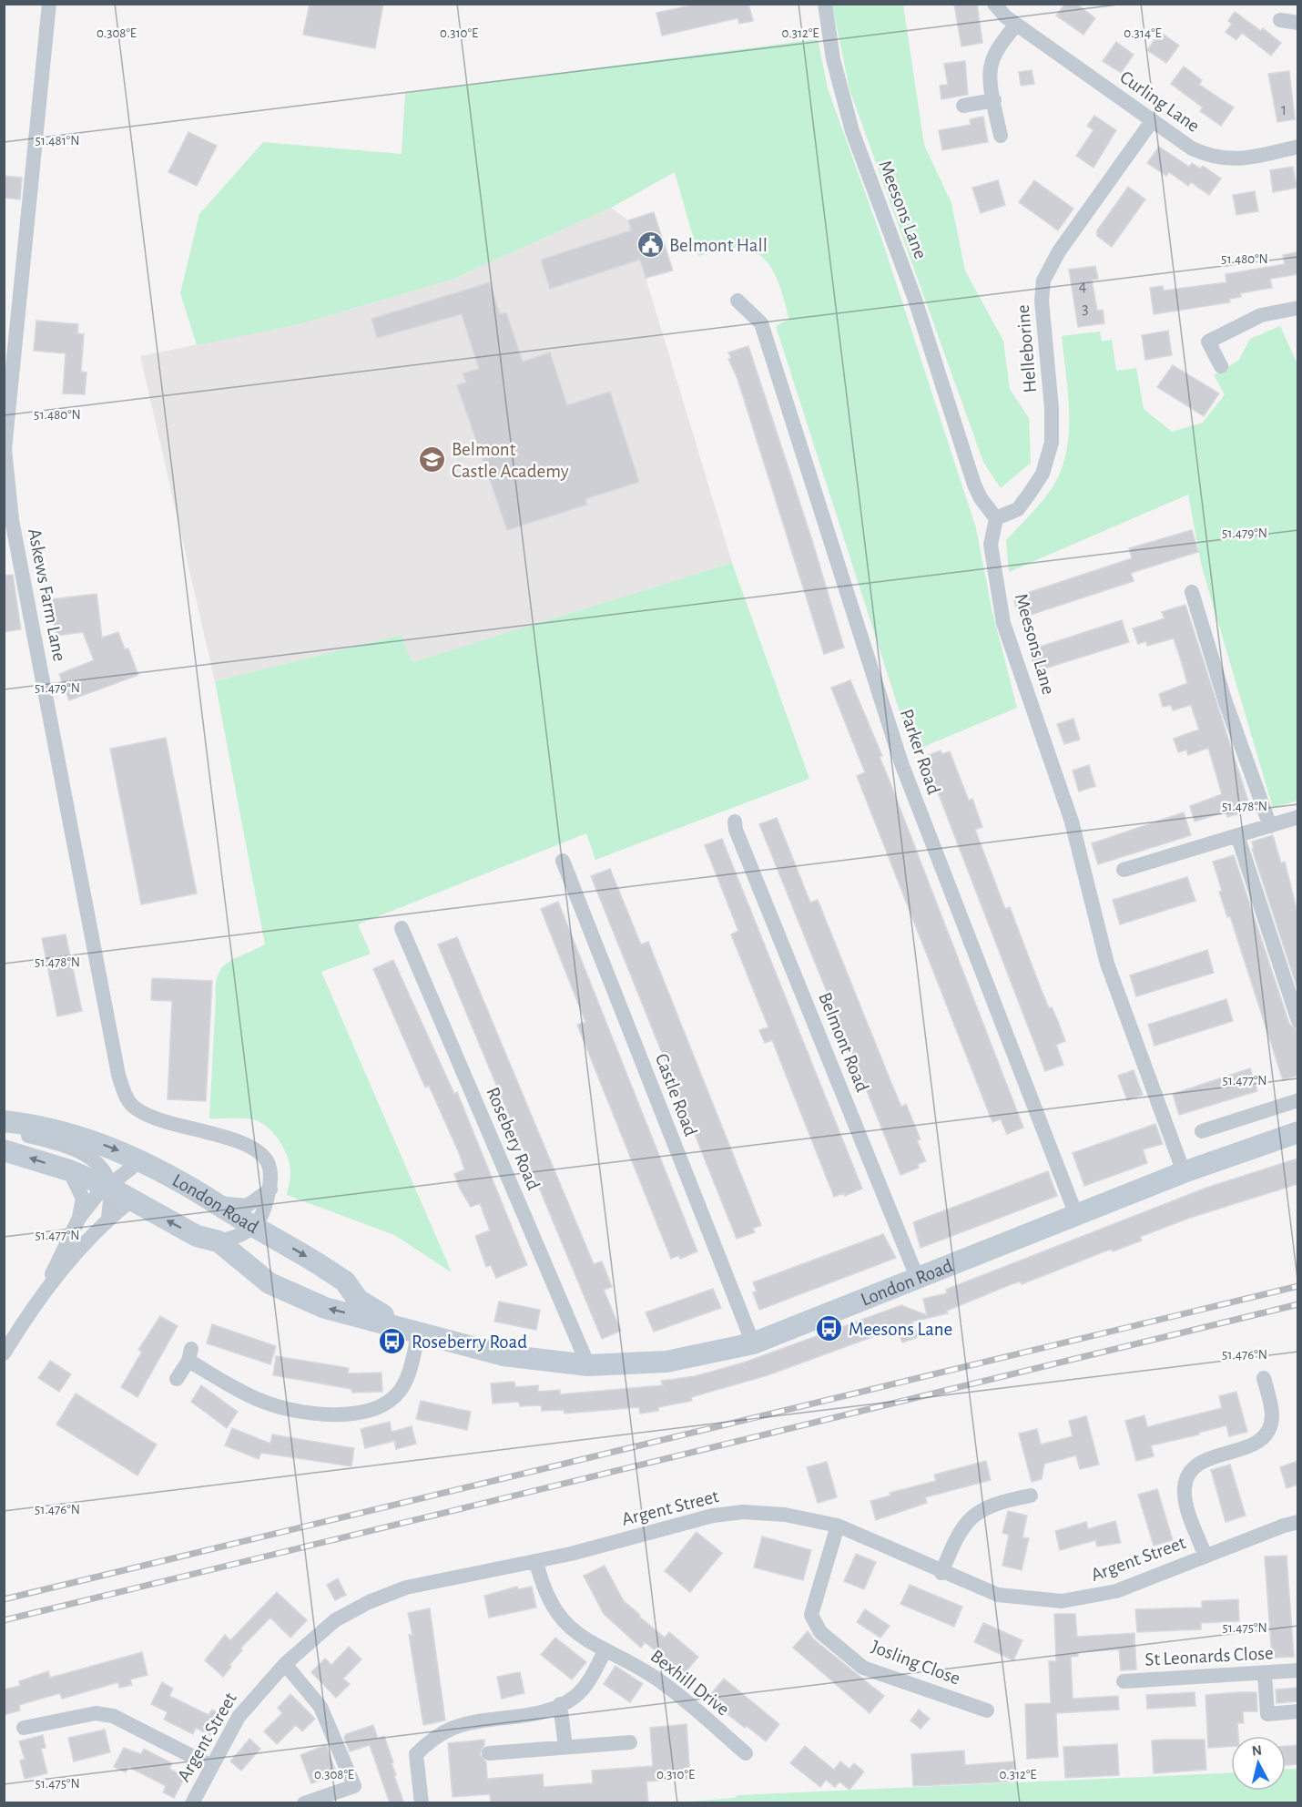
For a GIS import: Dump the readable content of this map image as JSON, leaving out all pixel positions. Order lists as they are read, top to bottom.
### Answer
{
  "streets": {
    "street": [
      "Curling Lane",
      "Meesons Lane",
      "Helleborine",
      "Askews Farm Lane",
      "Parker Road",
      "Belmont Road",
      "Castle Road",
      "Rosebery Road",
      "London Road",
      "Argent Street",
      "St Leonards Close",
      "Josling Close",
      "Bexhill Drive"
    ]
  },
  "crossings": [
    ["Curling Lane", "Helleborine"],
    ["Meesons Lane", "Helleborine"],
    ["Meesons Lane", "London Road"],
    ["Askews Farm Lane", "London Road"],
    ["Parker Road", "London Road"],
    ["Belmont Road", "London Road"],
    ["Castle Road", "London Road"],
    ["Rosebery Road", "London Road"],
    ["Argent Street", "Josling Close"],
    ["Argent Street", "Bexhill Drive"]
  ],
  "places": {
    "public building": ["Belmont Hall"],
    "school or university": ["Belmont Castle Academy"],
    "bus stop": ["Meesons Lane", "Roseberry Road"]
  },
  "house_numbers": ["1", "4", "3"],
  "north": "top",
  "coordinates": [
    "0.308°E",
    "0.310°E",
    "0.312°E",
    "0.314°E",
    "51.481°N",
    "51.480°N",
    "51.479°N",
    "51.478°N",
    "51.477°N",
    "51.476°N",
    "51.475°N"
  ]
}
